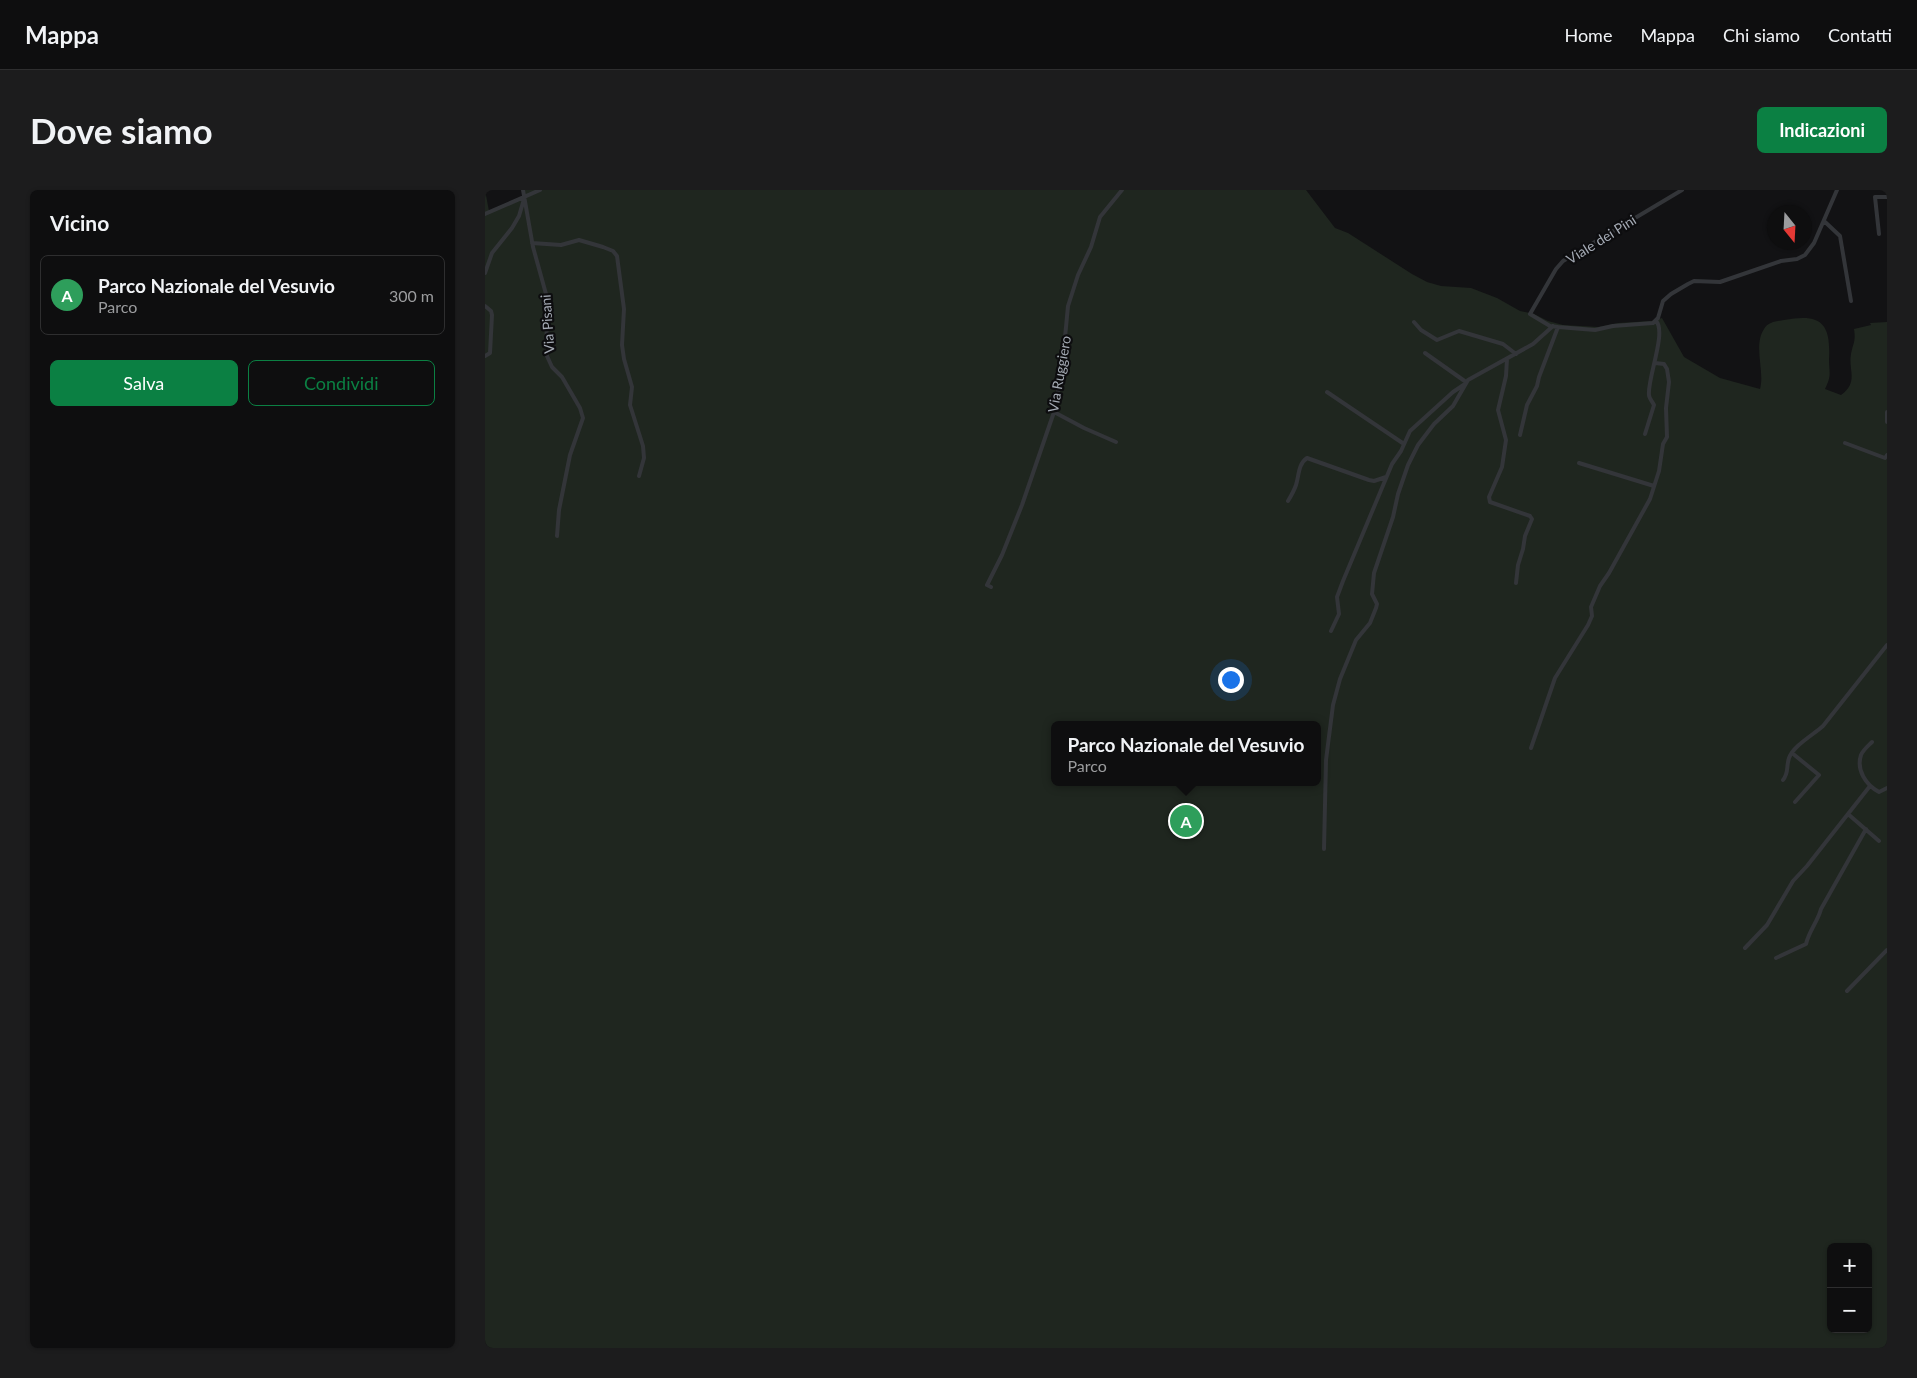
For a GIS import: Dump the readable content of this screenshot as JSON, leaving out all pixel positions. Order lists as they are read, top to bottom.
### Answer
{
  "streets": {
    "street": ["Viale dei Pini", "Via Pisani", "Via Ruggiero"]
  },
  "north": "bottom",
  "page": {
    "header": "Mappa",
    "nav": [
      "Home",
      "Mappa",
      "Chi siamo",
      "Contatti"
    ],
    "buttons": [
      "Indicazioni",
      ["Salva", "Condividi"]
    ],
    "title": "Dove siamo",
    "heading": "Vicino",
    "list": [
      {
        "mark": "A",
        "name": "Parco Nazionale del Vesuvio",
        "note": "Parco",
        "value": "300 m"
      }
    ],
    "popup": ["Parco Nazionale del Vesuvio", "Parco"],
    "pins": "A",
    "map_buttons": ["+", "−"]
  }
}
